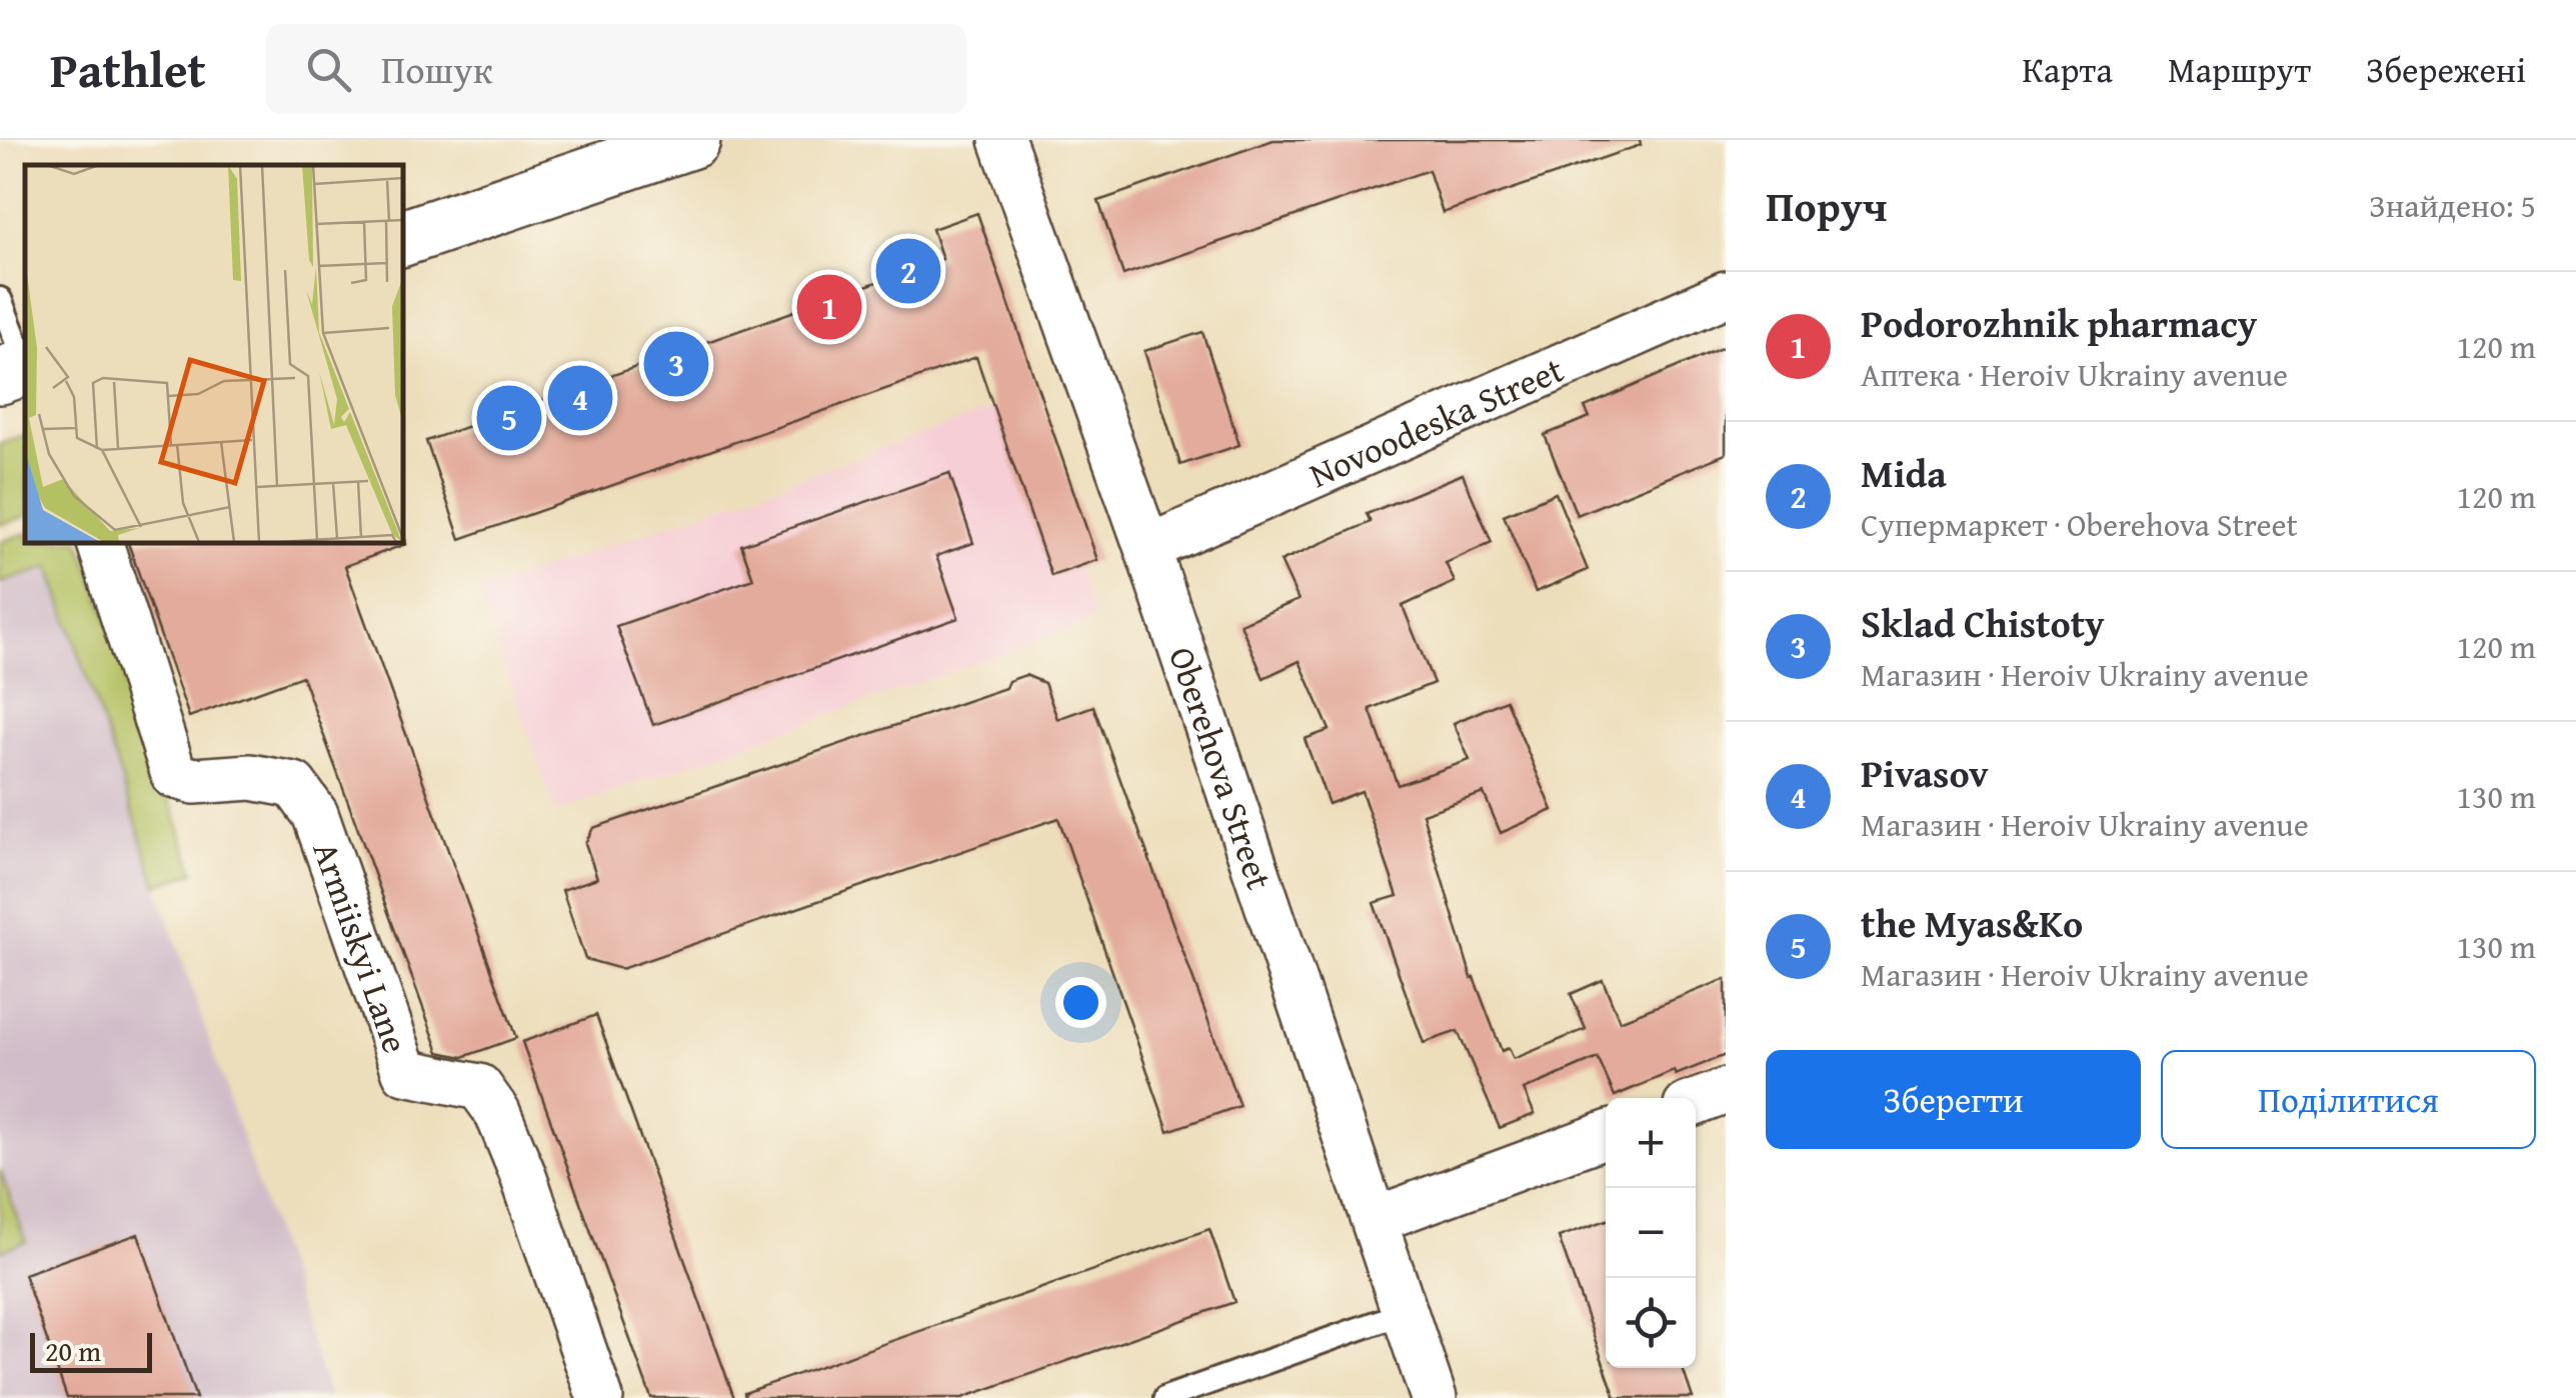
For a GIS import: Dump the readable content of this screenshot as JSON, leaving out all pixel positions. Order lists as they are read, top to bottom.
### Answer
{
  "streets": {
    "street": ["Novoodeska Street", "Oberehova Street", "Armiiskyi Lane"]
  },
  "crossings": [
    ["Novoodeska Street", "Oberehova Street"]
  ],
  "scale_bar": "20 m",
  "page": {
    "header": "Pathlet",
    "search": "Пошук",
    "nav": ["Карта", "Маршрут", "Збережені"],
    "heading": ["Поруч", "Знайдено: 5"],
    "pins": [
      "2",
      "1",
      "3",
      "4",
      "5"
    ],
    "list": [
      {
        "mark": "1",
        "name": "Podorozhnik pharmacy",
        "note": "Аптека · Heroiv Ukrainy avenue",
        "value": "120 m"
      },
      {
        "mark": "2",
        "name": "Mida",
        "note": "Супермаркет · Oberehova Street",
        "value": "120 m"
      },
      {
        "mark": "3",
        "name": "Sklad Chistoty",
        "note": "Магазин · Heroiv Ukrainy avenue",
        "value": "120 m"
      },
      {
        "mark": "4",
        "name": "Pivasov",
        "note": "Магазин · Heroiv Ukrainy avenue",
        "value": "130 m"
      },
      {
        "mark": "5",
        "name": "the Myas&Ko",
        "note": "Магазин · Heroiv Ukrainy avenue",
        "value": "130 m"
      }
    ],
    "buttons": ["Зберегти", "Поділитися"],
    "map_buttons": ["+", "−"],
    "scale": "20 m"
  }
}
